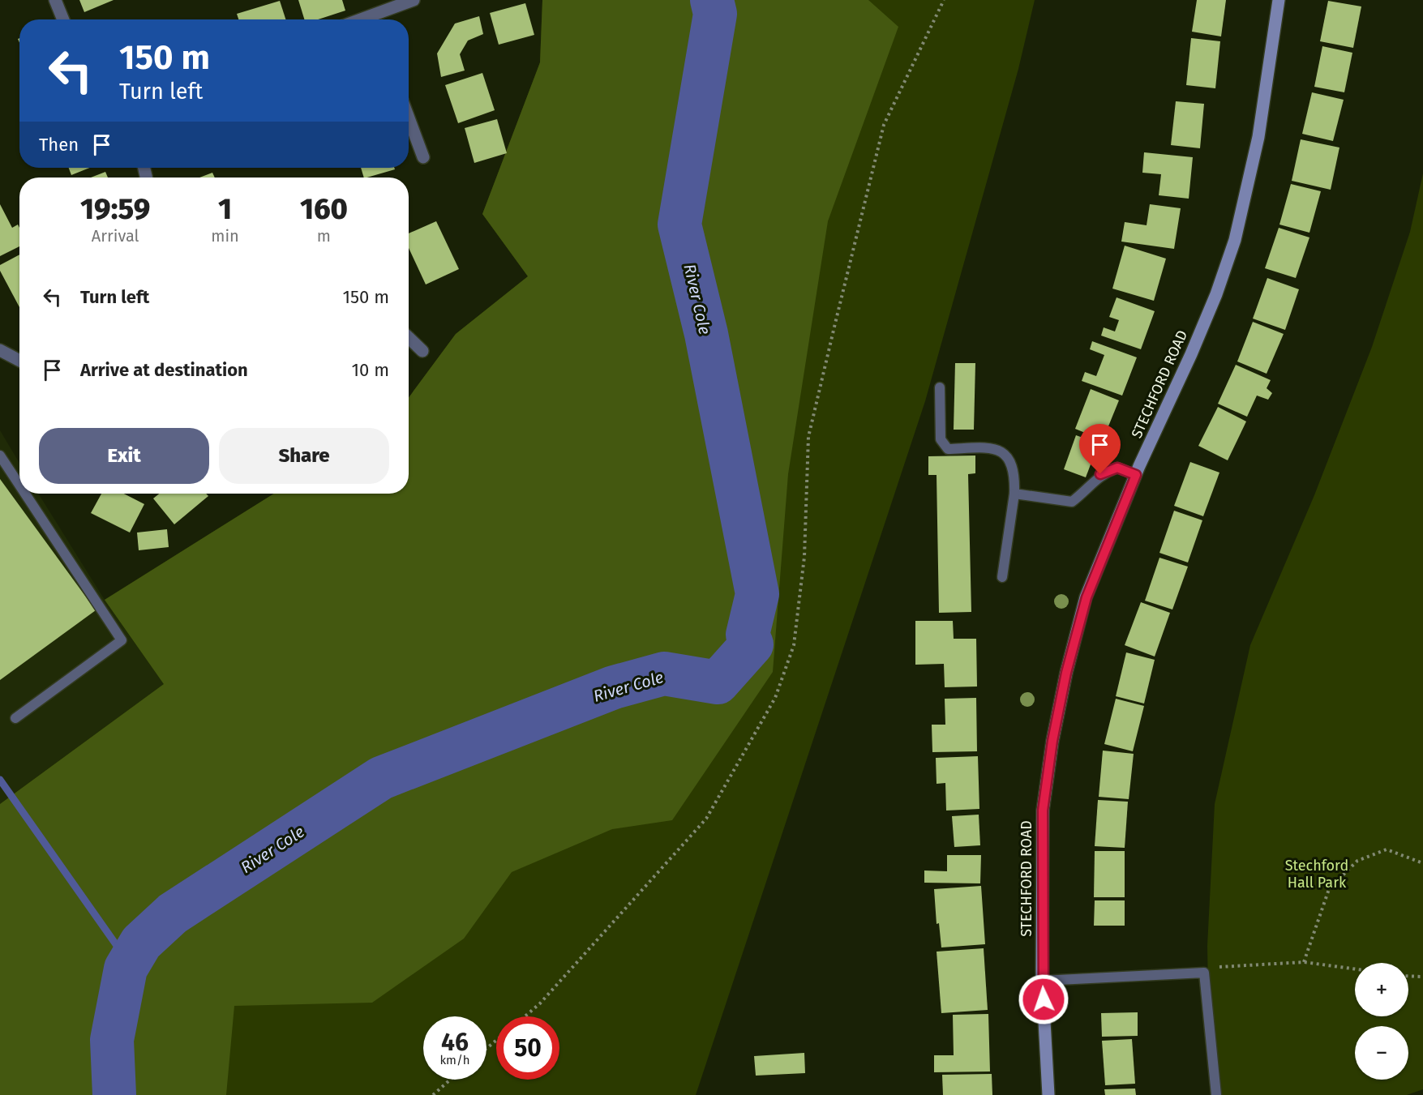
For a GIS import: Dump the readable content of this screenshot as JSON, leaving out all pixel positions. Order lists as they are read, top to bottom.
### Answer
{
  "streets": {
    "main road": ["STECHFORD ROAD"]
  },
  "water": ["River Cole"],
  "parks": ["Stechford Hall Park"],
  "page": {
    "turn": ["150 m", "Turn left"],
    "then": "Then",
    "eta": [
      "19:59",
      "Arrival",
      "1",
      "min",
      "160",
      "m"
    ],
    "list": [
      {
        "name": "Turn left",
        "value": "150 m"
      },
      {
        "name": "Arrive at destination",
        "value": "10 m"
      }
    ],
    "buttons": ["Exit", "Share"],
    "map_buttons": ["+", "−"],
    "speed": "46 km/h",
    "limit": "50"
  }
}
